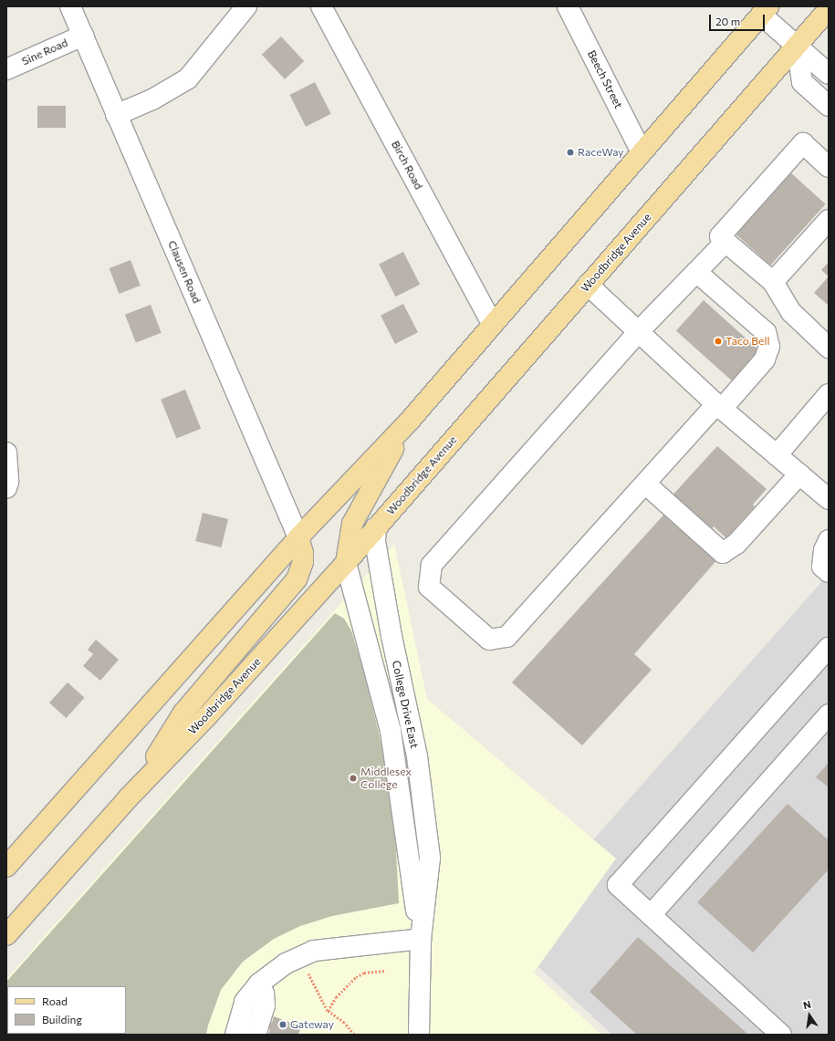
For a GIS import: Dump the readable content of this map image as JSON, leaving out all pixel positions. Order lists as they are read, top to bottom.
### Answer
{
  "streets": {
    "main road": ["Woodbridge Avenue"],
    "street": [
      "Sine Road",
      "Beech Street",
      "Birch Road",
      "Clausen Road",
      "College Drive East"
    ]
  },
  "crossings": [
    ["Sine Road", "Clausen Road"],
    ["Woodbridge Avenue", "College Drive East"]
  ],
  "places": [
    "RaceWay",
    "Taco Bell",
    "Middlesex College",
    "Gateway"
  ],
  "legend": ["Road", "Building"],
  "scale_bar": "20 m",
  "north": "top"
}
